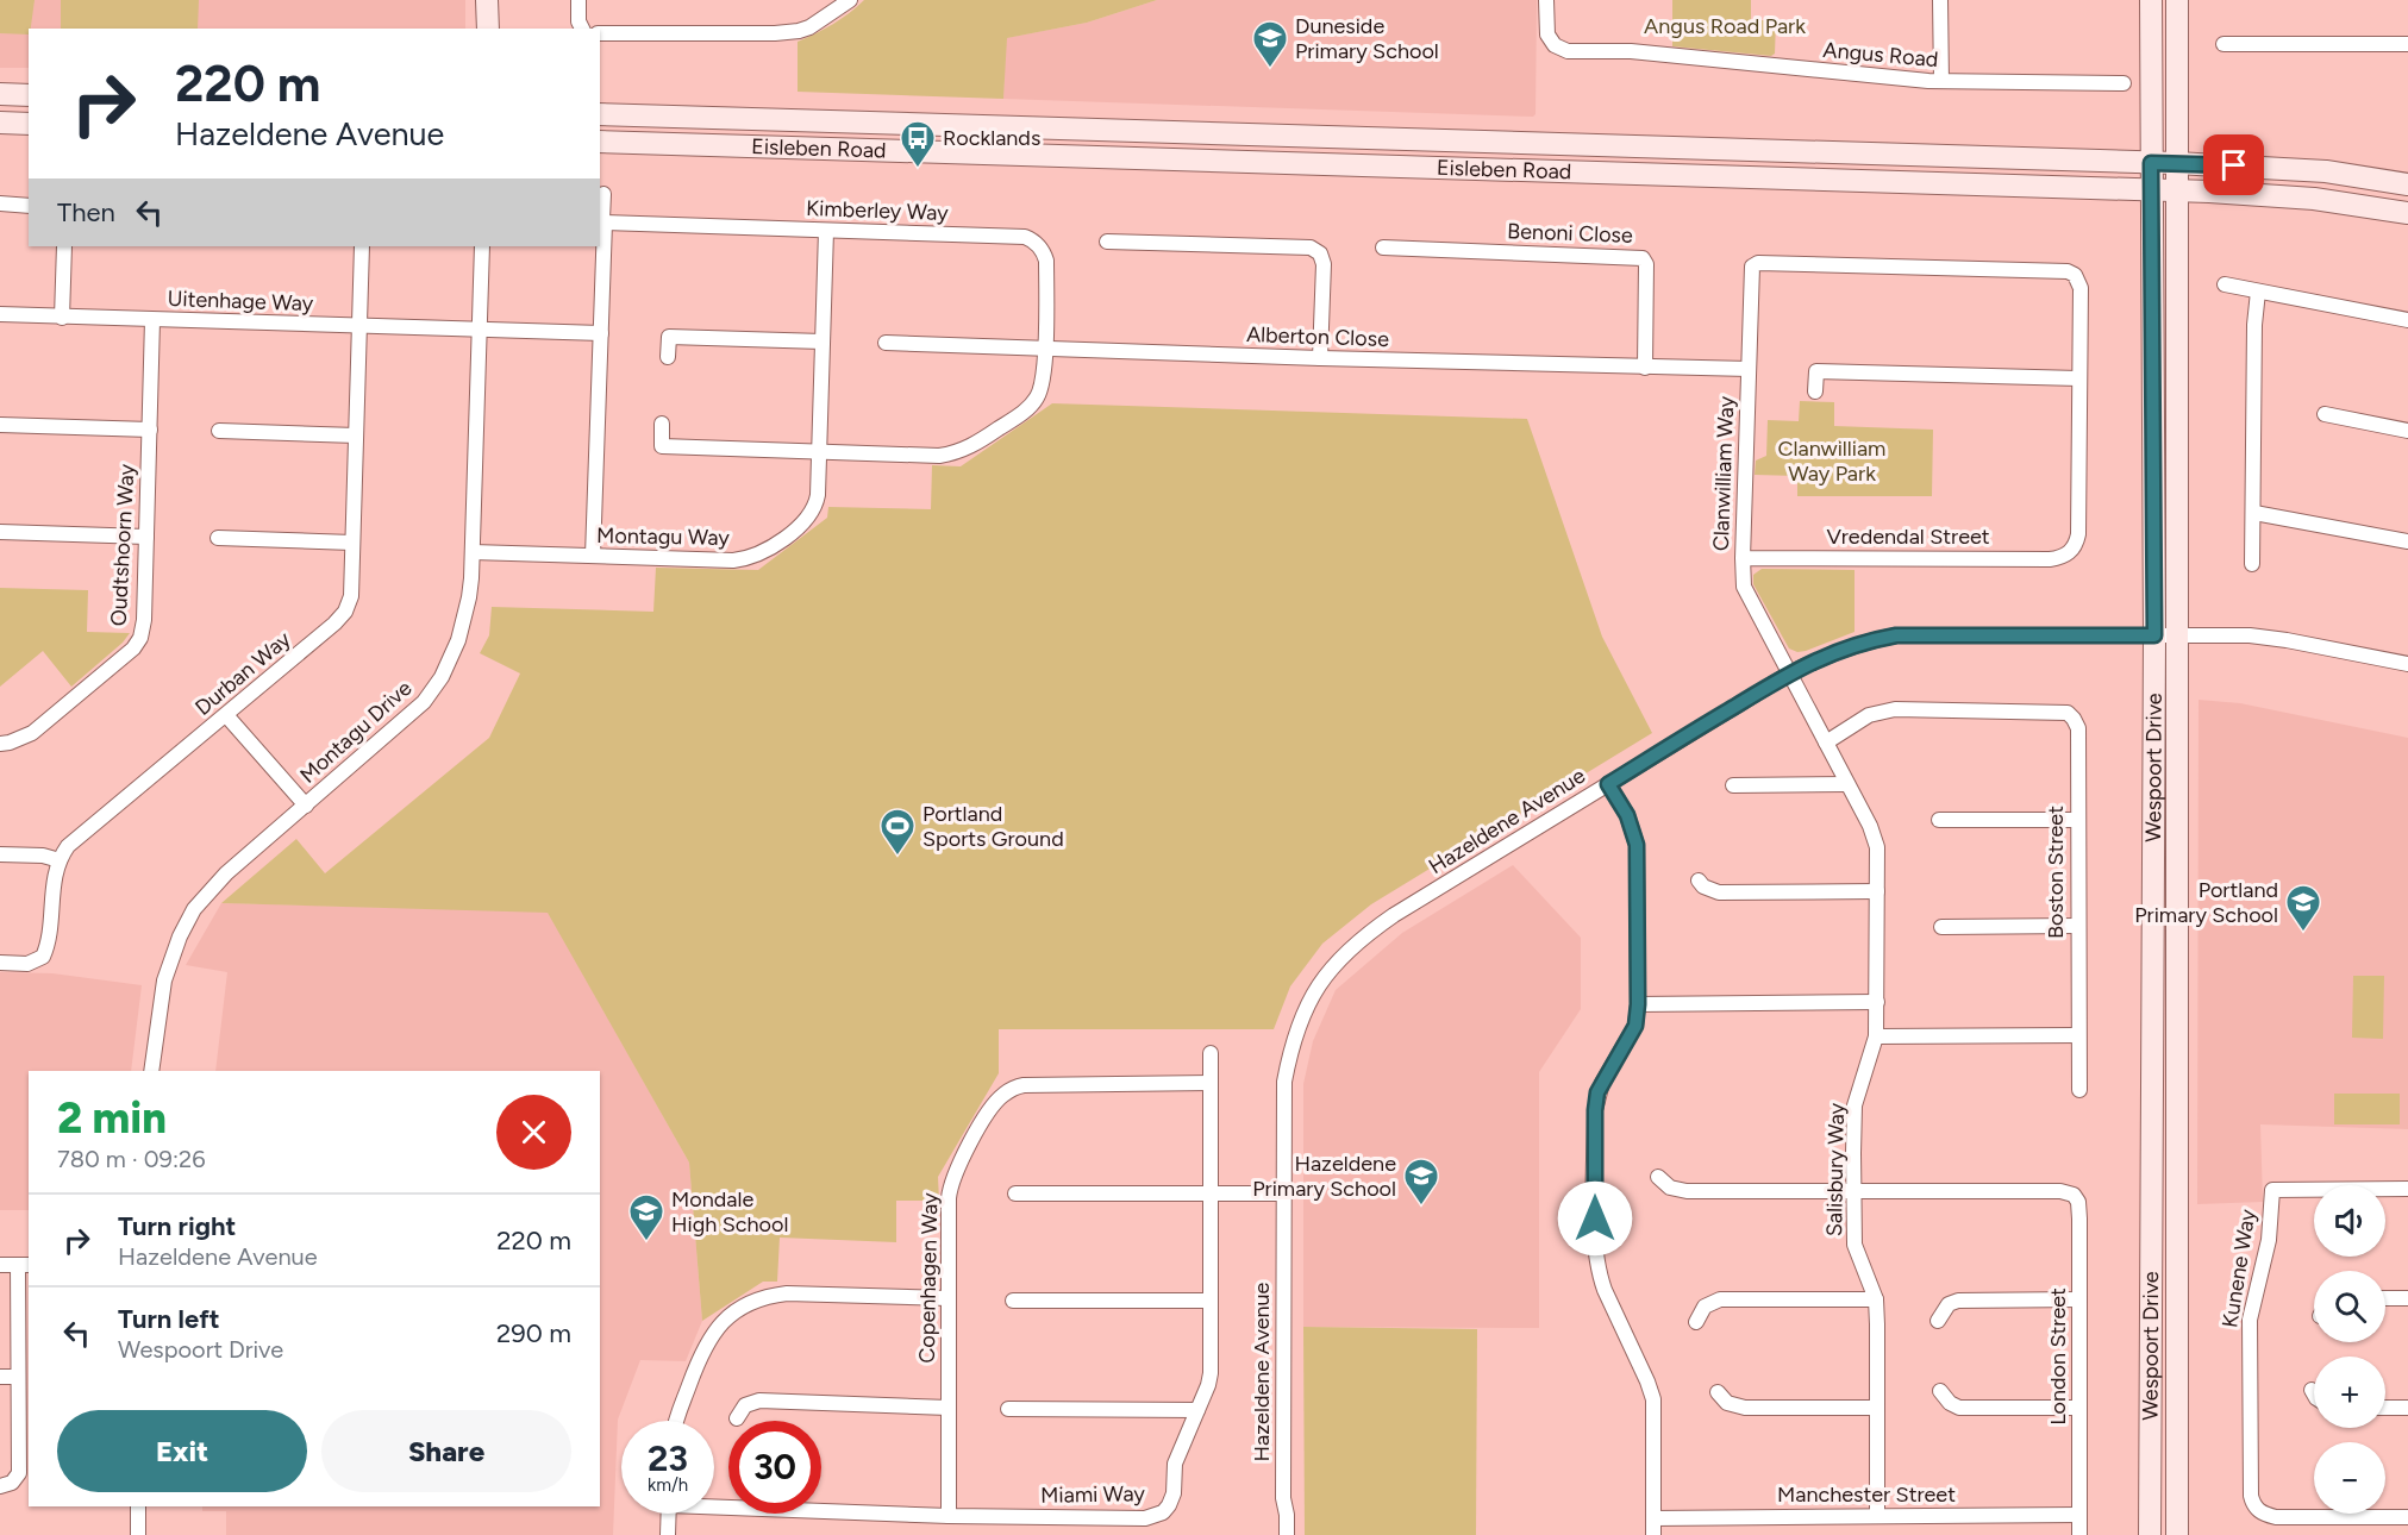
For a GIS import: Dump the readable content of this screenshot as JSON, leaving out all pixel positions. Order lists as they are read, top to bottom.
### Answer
{
  "streets": {
    "main road": ["Eisleben Road", "Wespoort Drive"],
    "street": [
      "Angus Road",
      "Kimberley Way",
      "Benoni Close",
      "Uitenhage Way",
      "Alberton Close",
      "Clanwilliam Way",
      "Montagu Way",
      "Vredendal Street",
      "Oudtshoorn Way",
      "Durban Way",
      "Montagu Drive",
      "Hazeldene Avenue",
      "Boston Street",
      "Salisbury Way",
      "Kunene Way",
      "Copenhagen Way",
      "London Street",
      "Miami Way",
      "Manchester Street"
    ]
  },
  "crossings": [
    ["Eisleben Road", "Wespoort Drive"],
    ["Kimberley Way", "Alberton Close"],
    ["Kimberley Way", "Montagu Way"],
    ["Benoni Close", "Alberton Close"],
    ["Uitenhage Way", "Oudtshoorn Way"],
    ["Uitenhage Way", "Durban Way"],
    ["Uitenhage Way", "Montagu Drive"],
    ["Alberton Close", "Clanwilliam Way"],
    ["Clanwilliam Way", "Vredendal Street"],
    ["Clanwilliam Way", "Hazeldene Avenue"],
    ["Clanwilliam Way", "Salisbury Way"],
    ["Montagu Way", "Montagu Drive"],
    ["Wespoort Drive", "Hazeldene Avenue"],
    ["Hazeldene Avenue", "Salisbury Way"],
    ["Boston Street", "Salisbury Way"],
    ["Salisbury Way", "London Street"],
    ["Salisbury Way", "Manchester Street"],
    ["Copenhagen Way", "Miami Way"],
    ["London Street", "Manchester Street"]
  ],
  "parks": ["Angus Road Park", "Clanwilliam Way Park"],
  "places": {
    "school or university": [
      "Duneside Primary School",
      "Portland Primary School",
      "Hazeldene Primary School",
      "Mondale High School"
    ],
    "bus stop": ["Rocklands"],
    "sports": ["Portland Sports Ground"]
  },
  "page": {
    "turn": ["220 m", "Hazeldene Avenue"],
    "then": "Then",
    "heading": ["2 min", "780 m · 09:26"],
    "map_buttons": ["+", "−"],
    "list": [
      {
        "name": "Turn right",
        "note": "Hazeldene Avenue",
        "value": "220 m"
      },
      {
        "name": "Turn left",
        "note": "Wespoort Drive",
        "value": "290 m"
      }
    ],
    "buttons": ["Exit", "Share"],
    "speed": "23 km/h",
    "limit": "30"
  }
}
